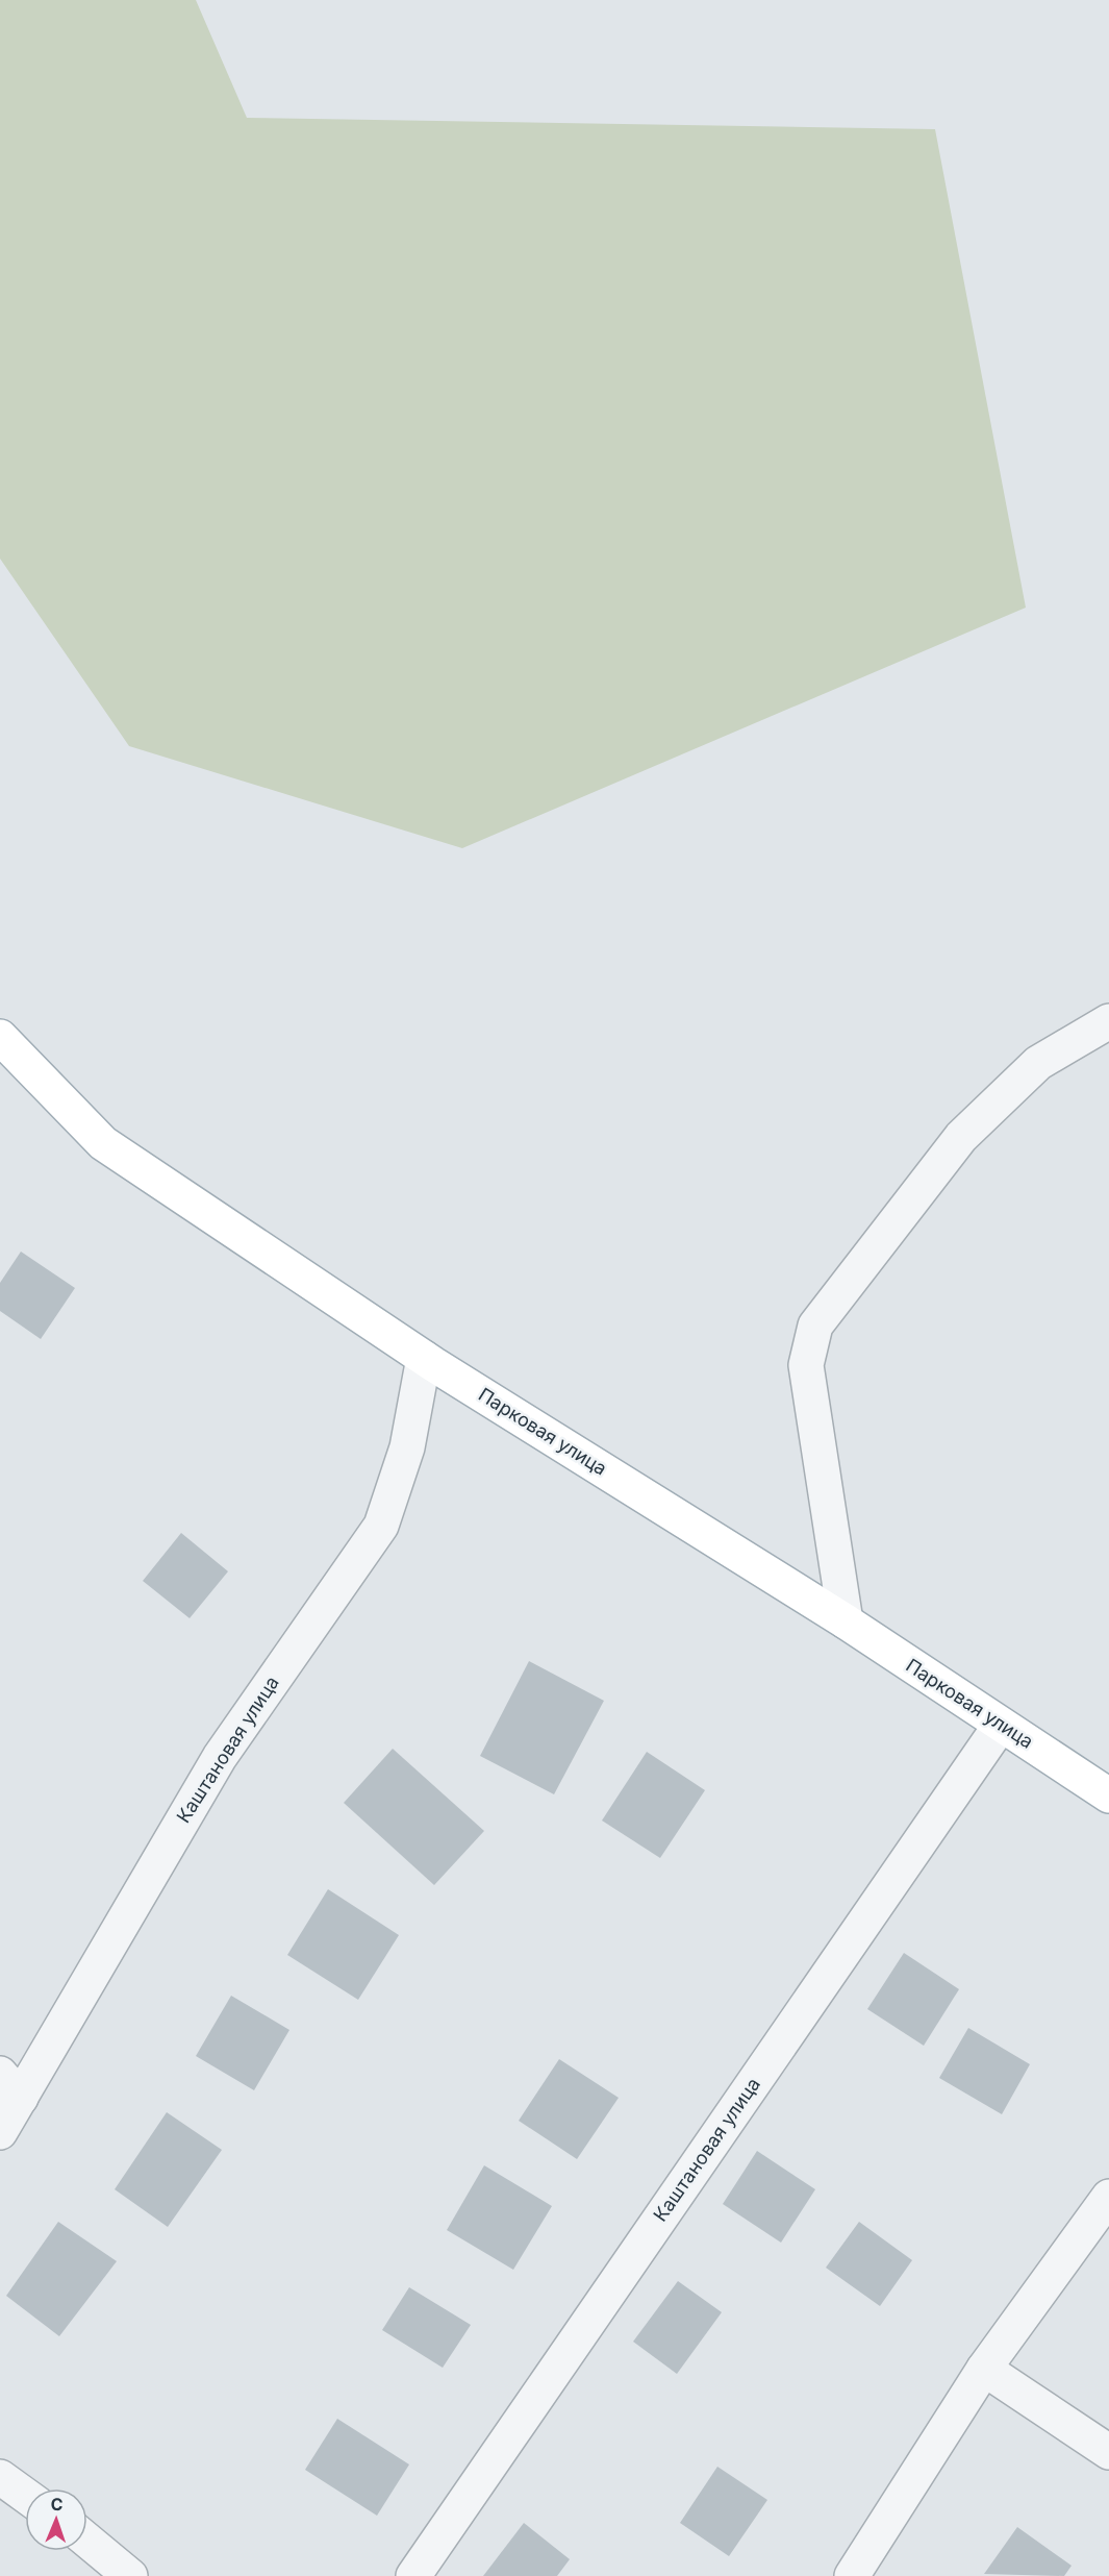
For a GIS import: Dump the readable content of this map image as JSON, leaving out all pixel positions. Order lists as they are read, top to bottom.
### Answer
{
  "streets": {
    "main road": ["Парковая улица"],
    "street": ["Каштановая улица"]
  },
  "crossings": [
    ["Парковая улица", "Каштановая улица"]
  ],
  "north": "top"
}
